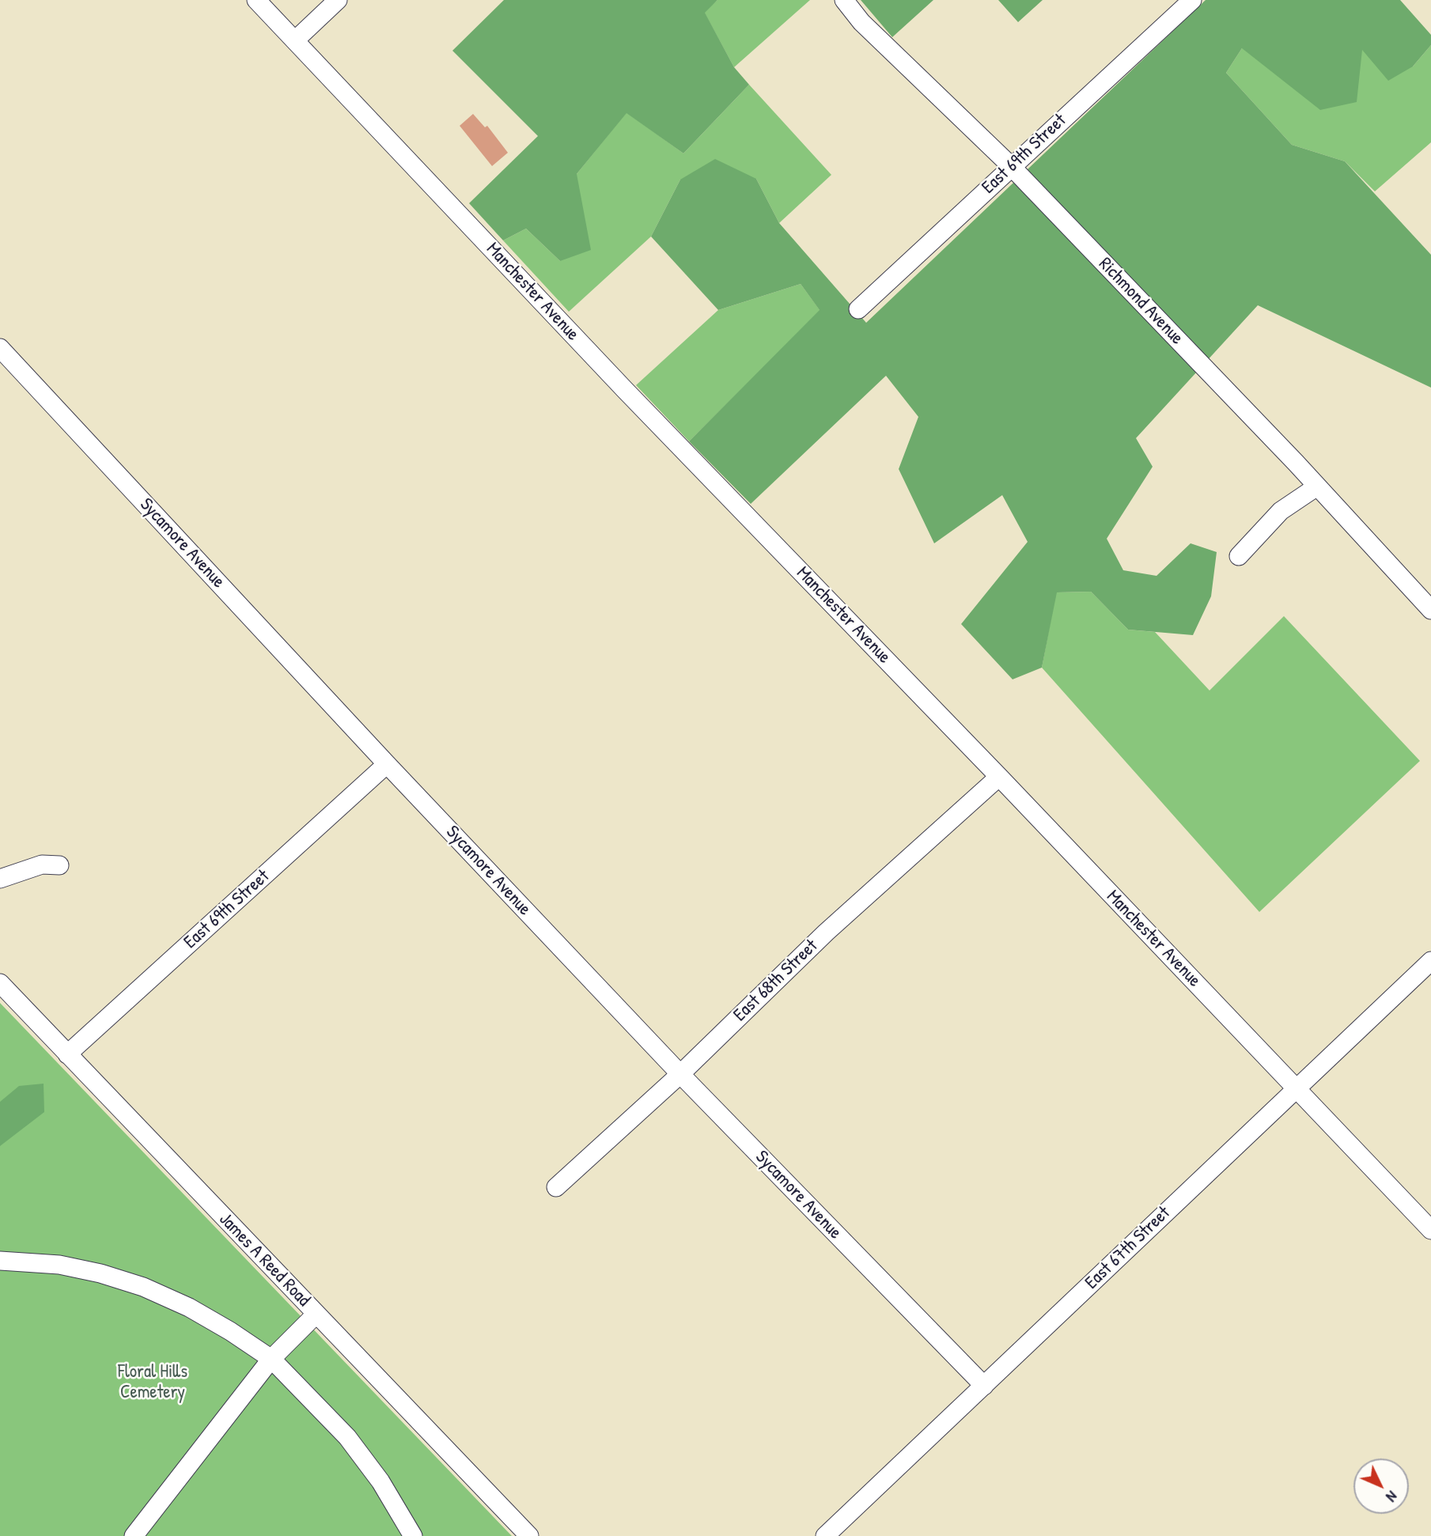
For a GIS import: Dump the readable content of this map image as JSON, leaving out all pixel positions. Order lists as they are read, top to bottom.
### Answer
{
  "streets": {
    "street": [
      "East 69th Street",
      "Manchester Avenue",
      "Richmond Avenue",
      "Sycamore Avenue",
      "East 68th Street",
      "East 67th Street",
      "James A Reed Road"
    ]
  },
  "crossings": [
    ["East 69th Street", "Richmond Avenue"],
    ["East 69th Street", "Sycamore Avenue"],
    ["East 69th Street", "James A Reed Road"],
    ["Manchester Avenue", "East 68th Street"],
    ["Manchester Avenue", "East 67th Street"],
    ["Sycamore Avenue", "East 68th Street"],
    ["Sycamore Avenue", "East 67th Street"]
  ],
  "parks": ["Floral Hills Cemetery"],
  "north": "bottom right"
}
